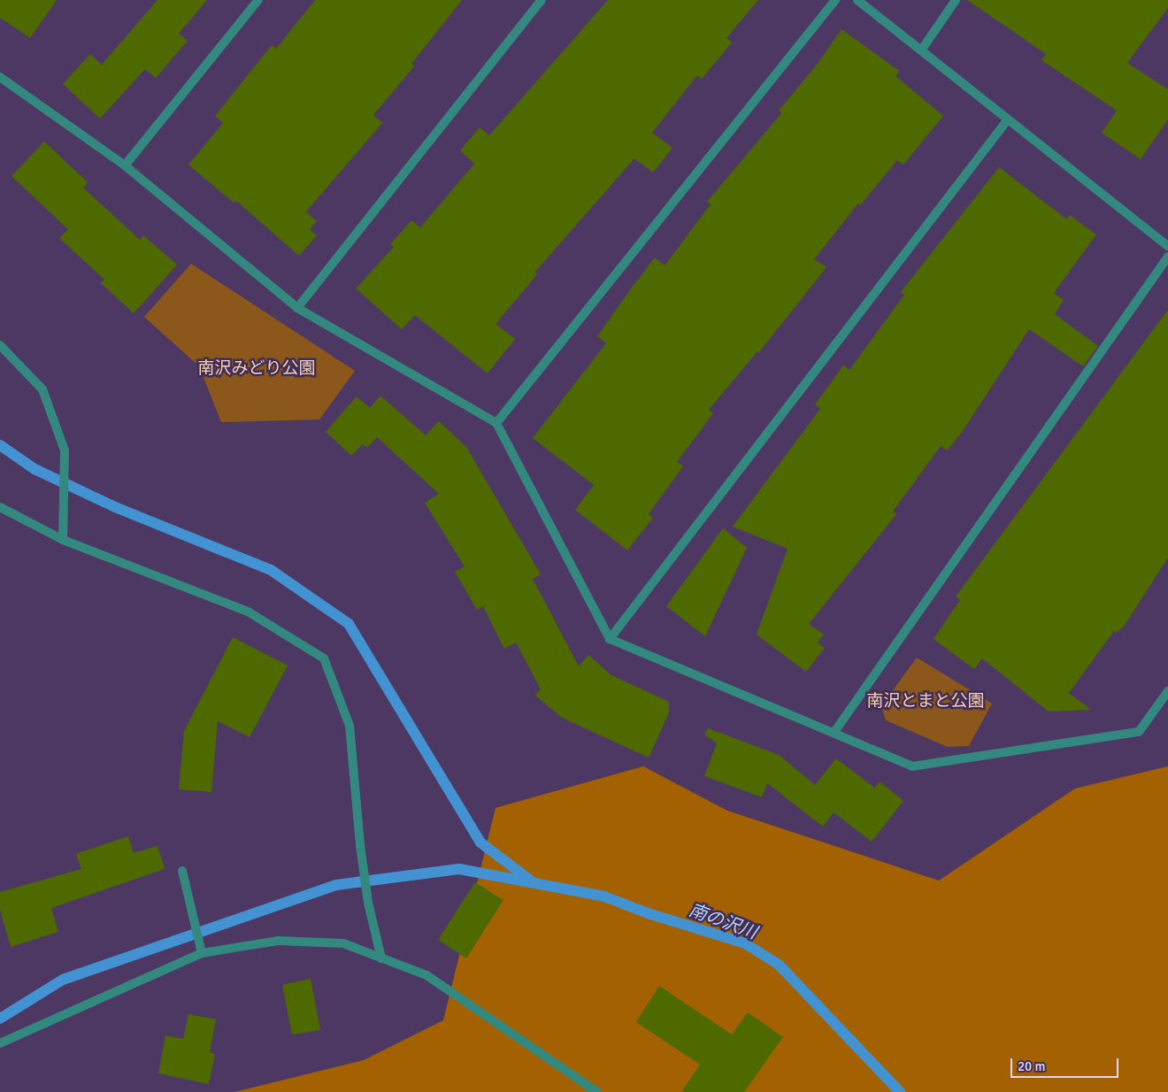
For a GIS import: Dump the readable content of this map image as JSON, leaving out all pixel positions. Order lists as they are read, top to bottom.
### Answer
{
  "water": ["南の沢川"],
  "parks": ["南沢みどり公園", "南沢とまと公園"],
  "scale_bar": "20 m"
}
